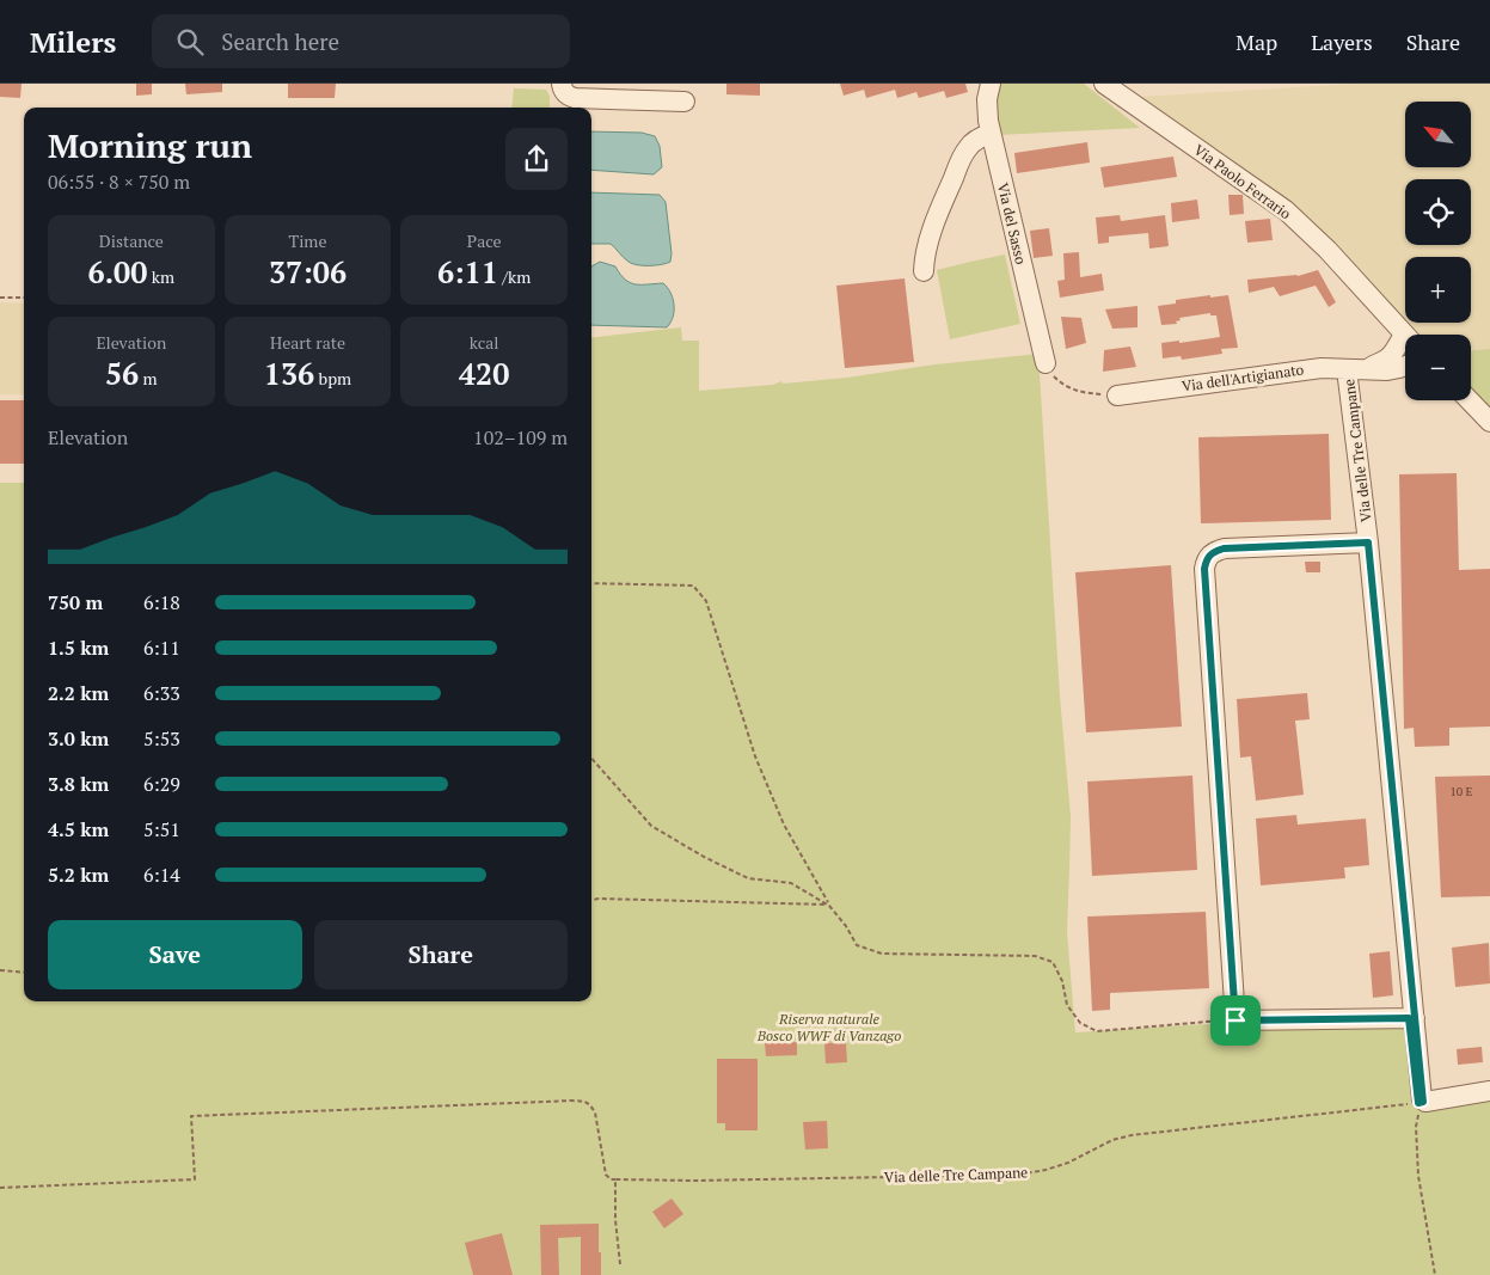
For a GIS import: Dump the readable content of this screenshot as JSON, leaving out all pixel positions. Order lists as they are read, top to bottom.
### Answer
{
  "streets": {
    "street": [
      "Via Paolo Ferrario",
      "Via del Sasso",
      "Via dell'Artigianato",
      "Via delle Tre Campane"
    ]
  },
  "crossings": [
    ["Via dell'Artigianato", "Via delle Tre Campane"]
  ],
  "parks": ["Riserva naturale Bosco WWF di Vanzago"],
  "house_numbers": ["10 E"],
  "north": "top left",
  "page": {
    "header": "Milers",
    "search": "Search here",
    "nav": ["Map", "Layers", "Share"],
    "map_buttons": ["+", "−"],
    "heading": ["Morning run", "06:55 · 8 × 750 m"],
    "stats": [
      ["Distance", "6.00 km"],
      ["Time", "37:06"],
      ["Pace", "6:11 /km"],
      ["Elevation", "56 m"],
      ["Heart rate", "136 bpm"],
      ["kcal", "420"]
    ],
    "chart": ["Elevation", "102–109 m"],
    "list": [
      {
        "name": "750 m",
        "note": "6:18"
      },
      {
        "name": "1.5 km",
        "note": "6:11"
      },
      {
        "name": "2.2 km",
        "note": "6:33"
      },
      {
        "name": "3.0 km",
        "note": "5:53"
      },
      {
        "name": "3.8 km",
        "note": "6:29"
      },
      {
        "name": "4.5 km",
        "note": "5:51"
      },
      {
        "name": "5.2 km",
        "note": "6:14"
      }
    ],
    "buttons": ["Save", "Share"]
  }
}
